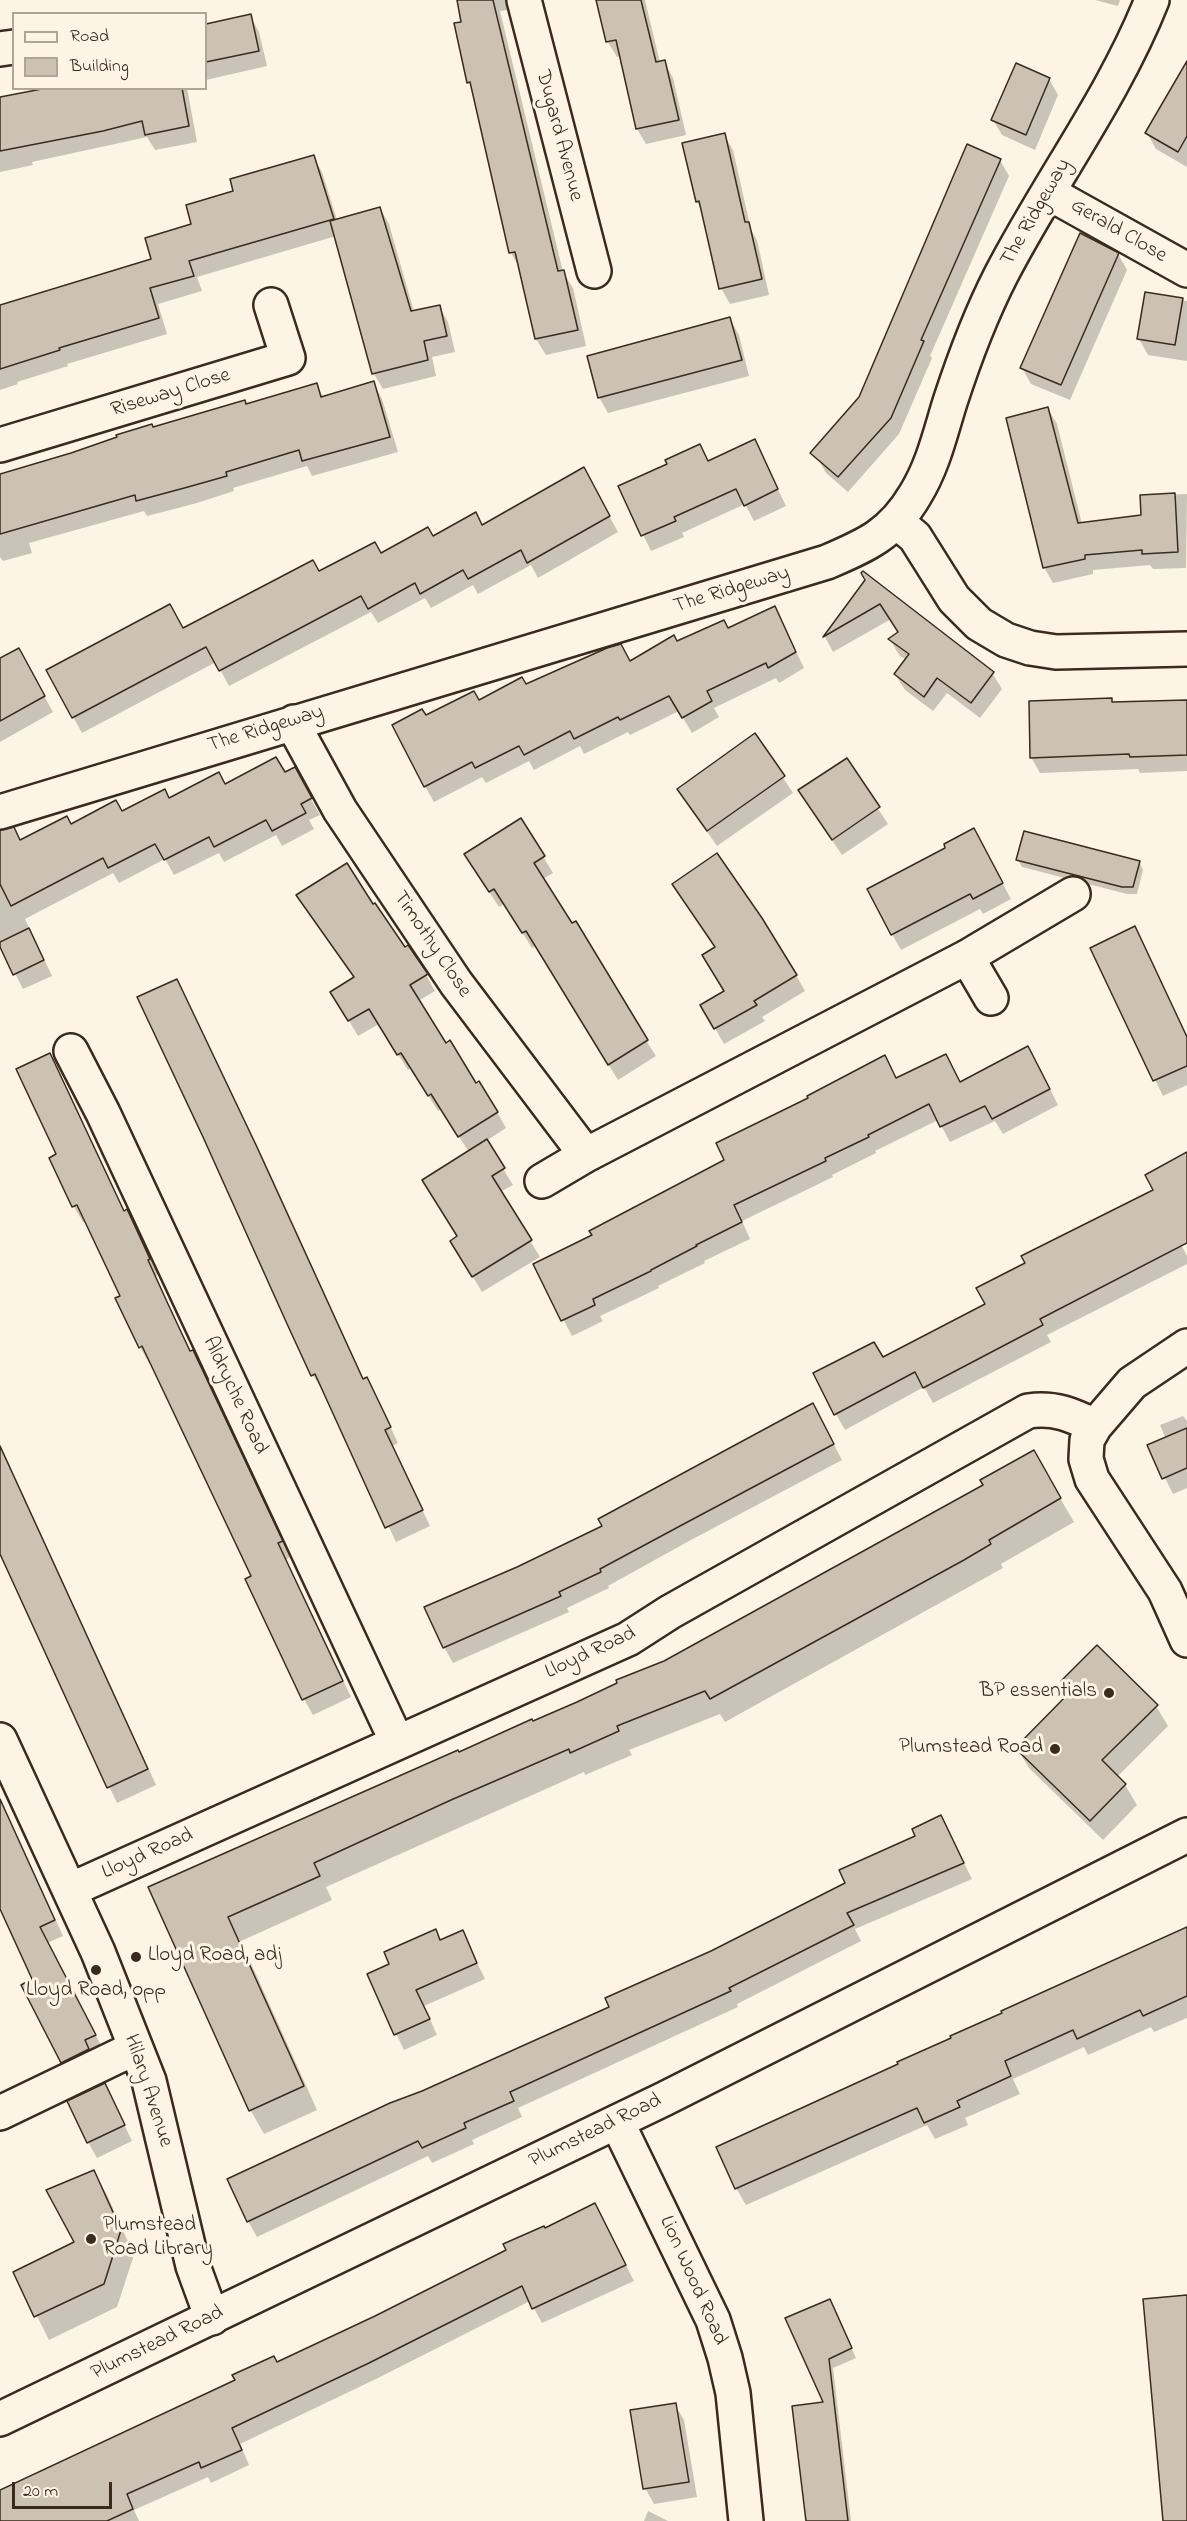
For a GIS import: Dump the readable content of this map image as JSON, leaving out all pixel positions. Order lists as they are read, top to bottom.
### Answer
{
  "streets": {
    "street": [
      "Dugard Avenue",
      "The Ridgeway",
      "Gerald Close",
      "Riseway Close",
      "Timothy Close",
      "Aldryche Road",
      "Lloyd Road",
      "Hilary Avenue",
      "Plumstead Road",
      "Lion Wood Road"
    ]
  },
  "crossings": [
    ["The Ridgeway", "Gerald Close"],
    ["The Ridgeway", "Timothy Close"],
    ["Aldryche Road", "Lloyd Road"],
    ["Lloyd Road", "Hilary Avenue"],
    ["Hilary Avenue", "Plumstead Road"],
    ["Plumstead Road", "Lion Wood Road"]
  ],
  "places": [
    "BP essentials",
    "Plumstead Road",
    "Lloyd Road, adj",
    "Lloyd Road, opp",
    "Plumstead Road Library"
  ],
  "legend": ["Road", "Building"],
  "scale_bar": "20 m"
}
